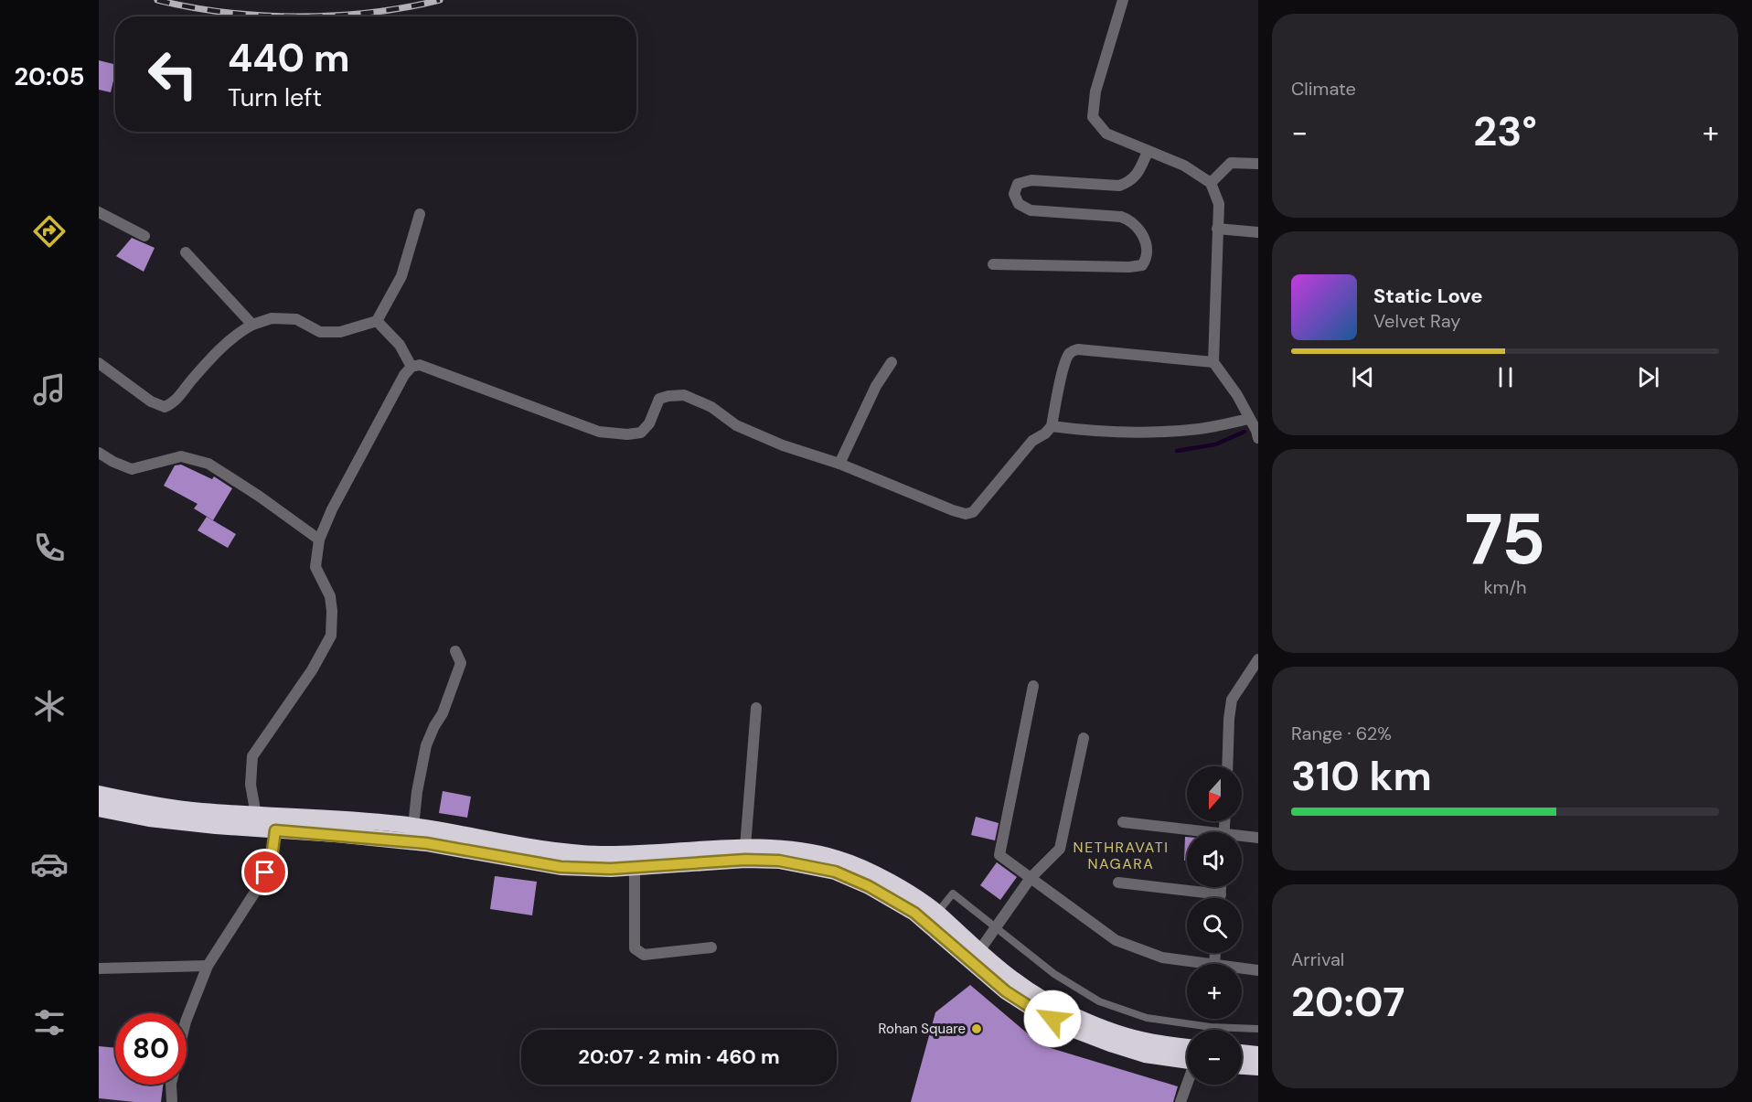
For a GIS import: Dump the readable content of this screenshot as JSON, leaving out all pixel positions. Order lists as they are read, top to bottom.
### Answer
{
  "districts": ["NETHRAVATI NAGARA"],
  "places": ["Rohan Square"],
  "north": "bottom",
  "page": {
    "tabs": "20:05",
    "tile": [
      "Climate",
      ["75", "km/h"],
      ["Range · 62%", "310 km"],
      ["Arrival", "20:07"]
    ],
    "turn": ["440 m", "Turn left"],
    "heat": ["−", "23°", "+"],
    "song": ["Static Love", "Velvet Ray"],
    "map_buttons": ["+", "−"],
    "limit": "80",
    "trip": "20:07 · 2 min · 460 m"
  }
}
